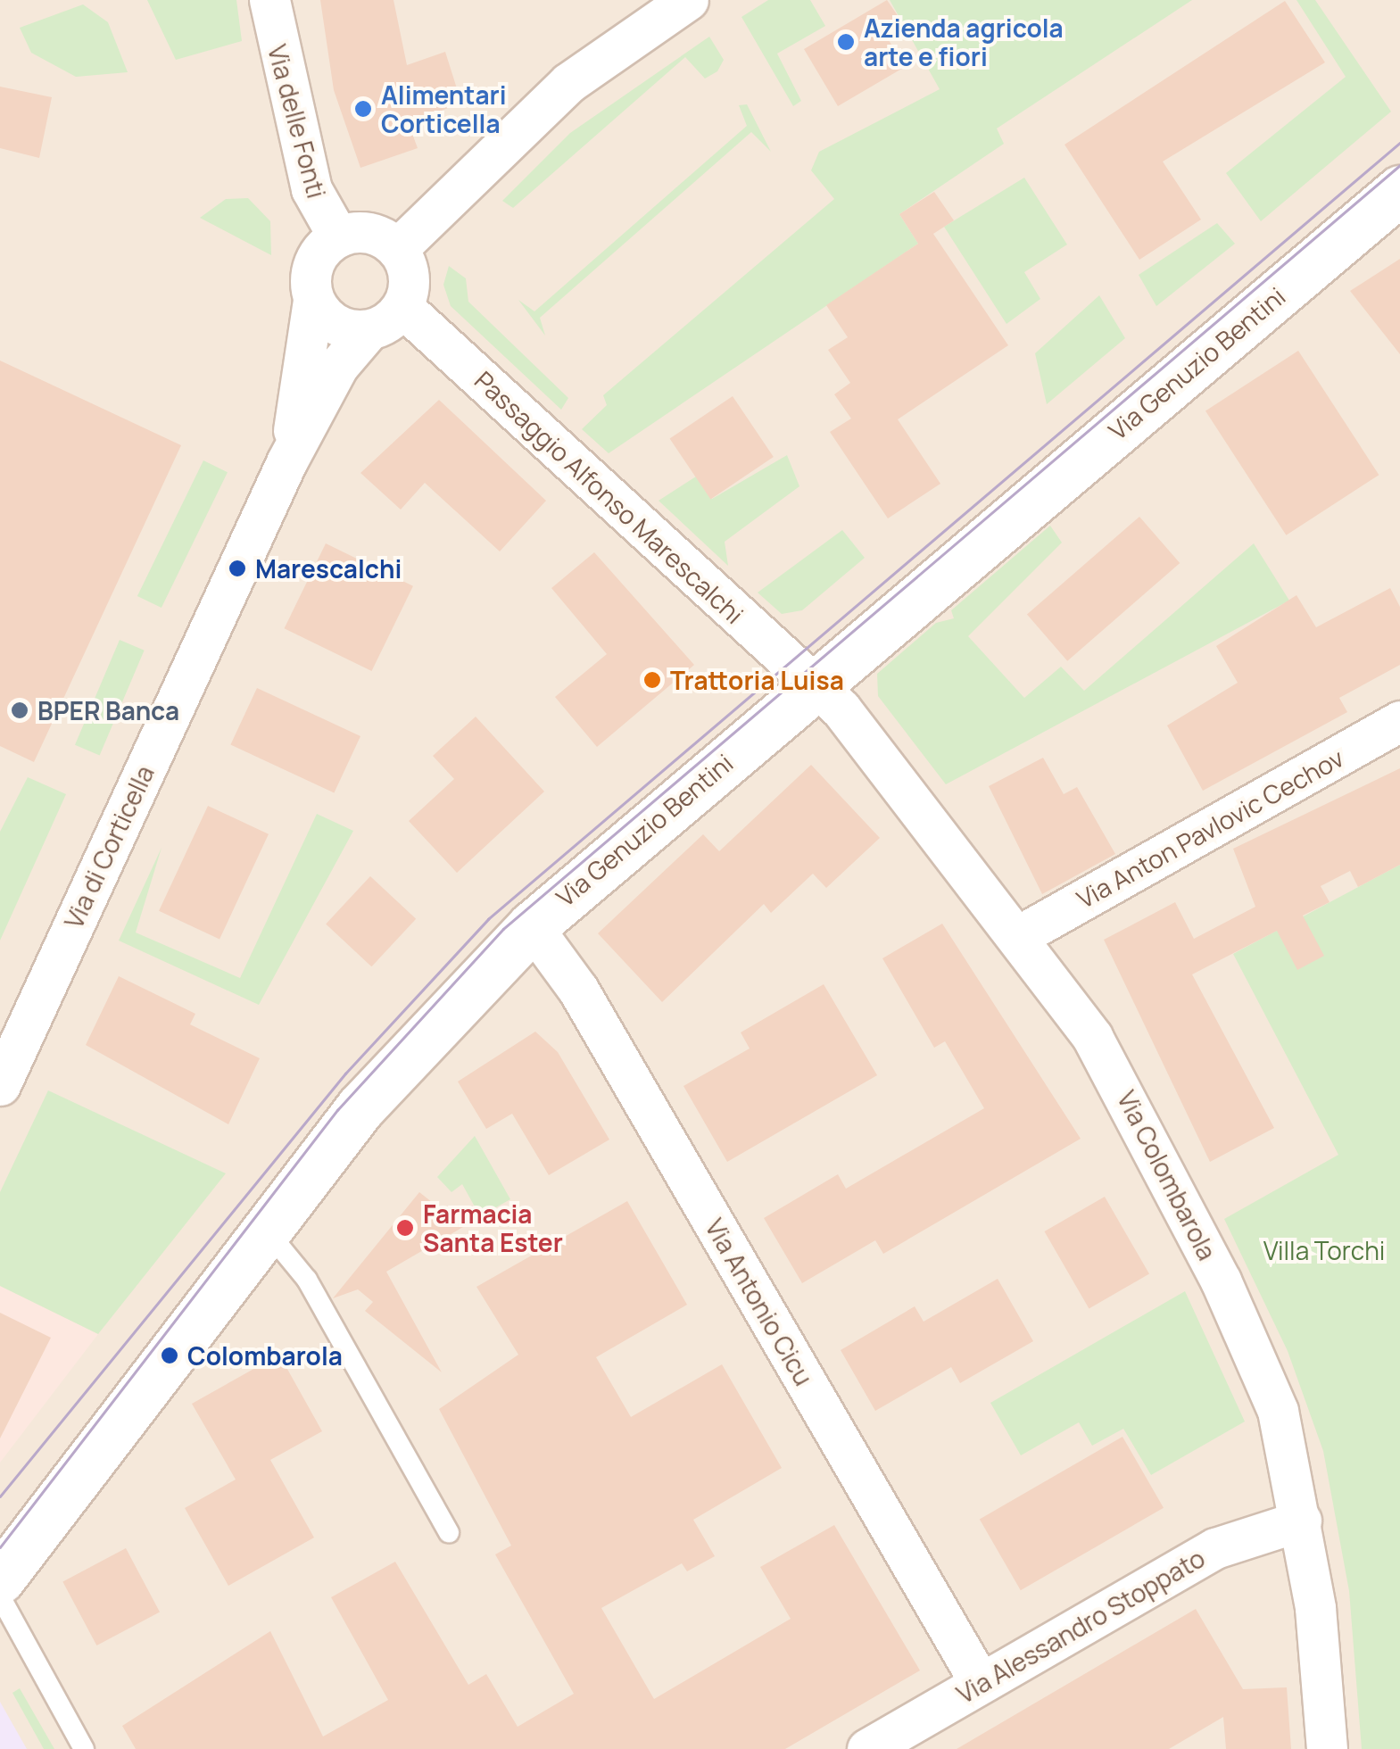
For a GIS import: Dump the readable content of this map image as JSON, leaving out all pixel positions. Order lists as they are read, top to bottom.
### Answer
{
  "streets": {
    "street": [
      "Via delle Fonti",
      "Via Genuzio Bentini",
      "Passaggio Alfonso Marescalchi",
      "Via Anton Pavlovic Cechov",
      "Via di Corticella",
      "Via Colombarola",
      "Via Antonio Cicu",
      "Via Alessandro Stoppato"
    ]
  },
  "crossings": [
    ["Via delle Fonti", "Passaggio Alfonso Marescalchi"],
    ["Via delle Fonti", "Via di Corticella"],
    ["Via Genuzio Bentini", "Passaggio Alfonso Marescalchi"],
    ["Via Genuzio Bentini", "Via Colombarola"],
    ["Via Genuzio Bentini", "Via Antonio Cicu"],
    ["Passaggio Alfonso Marescalchi", "Via di Corticella"],
    ["Passaggio Alfonso Marescalchi", "Via Colombarola"],
    ["Via Anton Pavlovic Cechov", "Via Colombarola"],
    ["Via Colombarola", "Via Alessandro Stoppato"],
    ["Via Antonio Cicu", "Via Alessandro Stoppato"]
  ],
  "parks": ["Villa Torchi"],
  "places": [
    "Azienda agricola arte e fiori",
    "Alimentari Corticella",
    "Marescalchi",
    "Trattoria Luisa",
    "BPER Banca",
    "Farmacia Santa Ester",
    "Colombarola"
  ]
}
